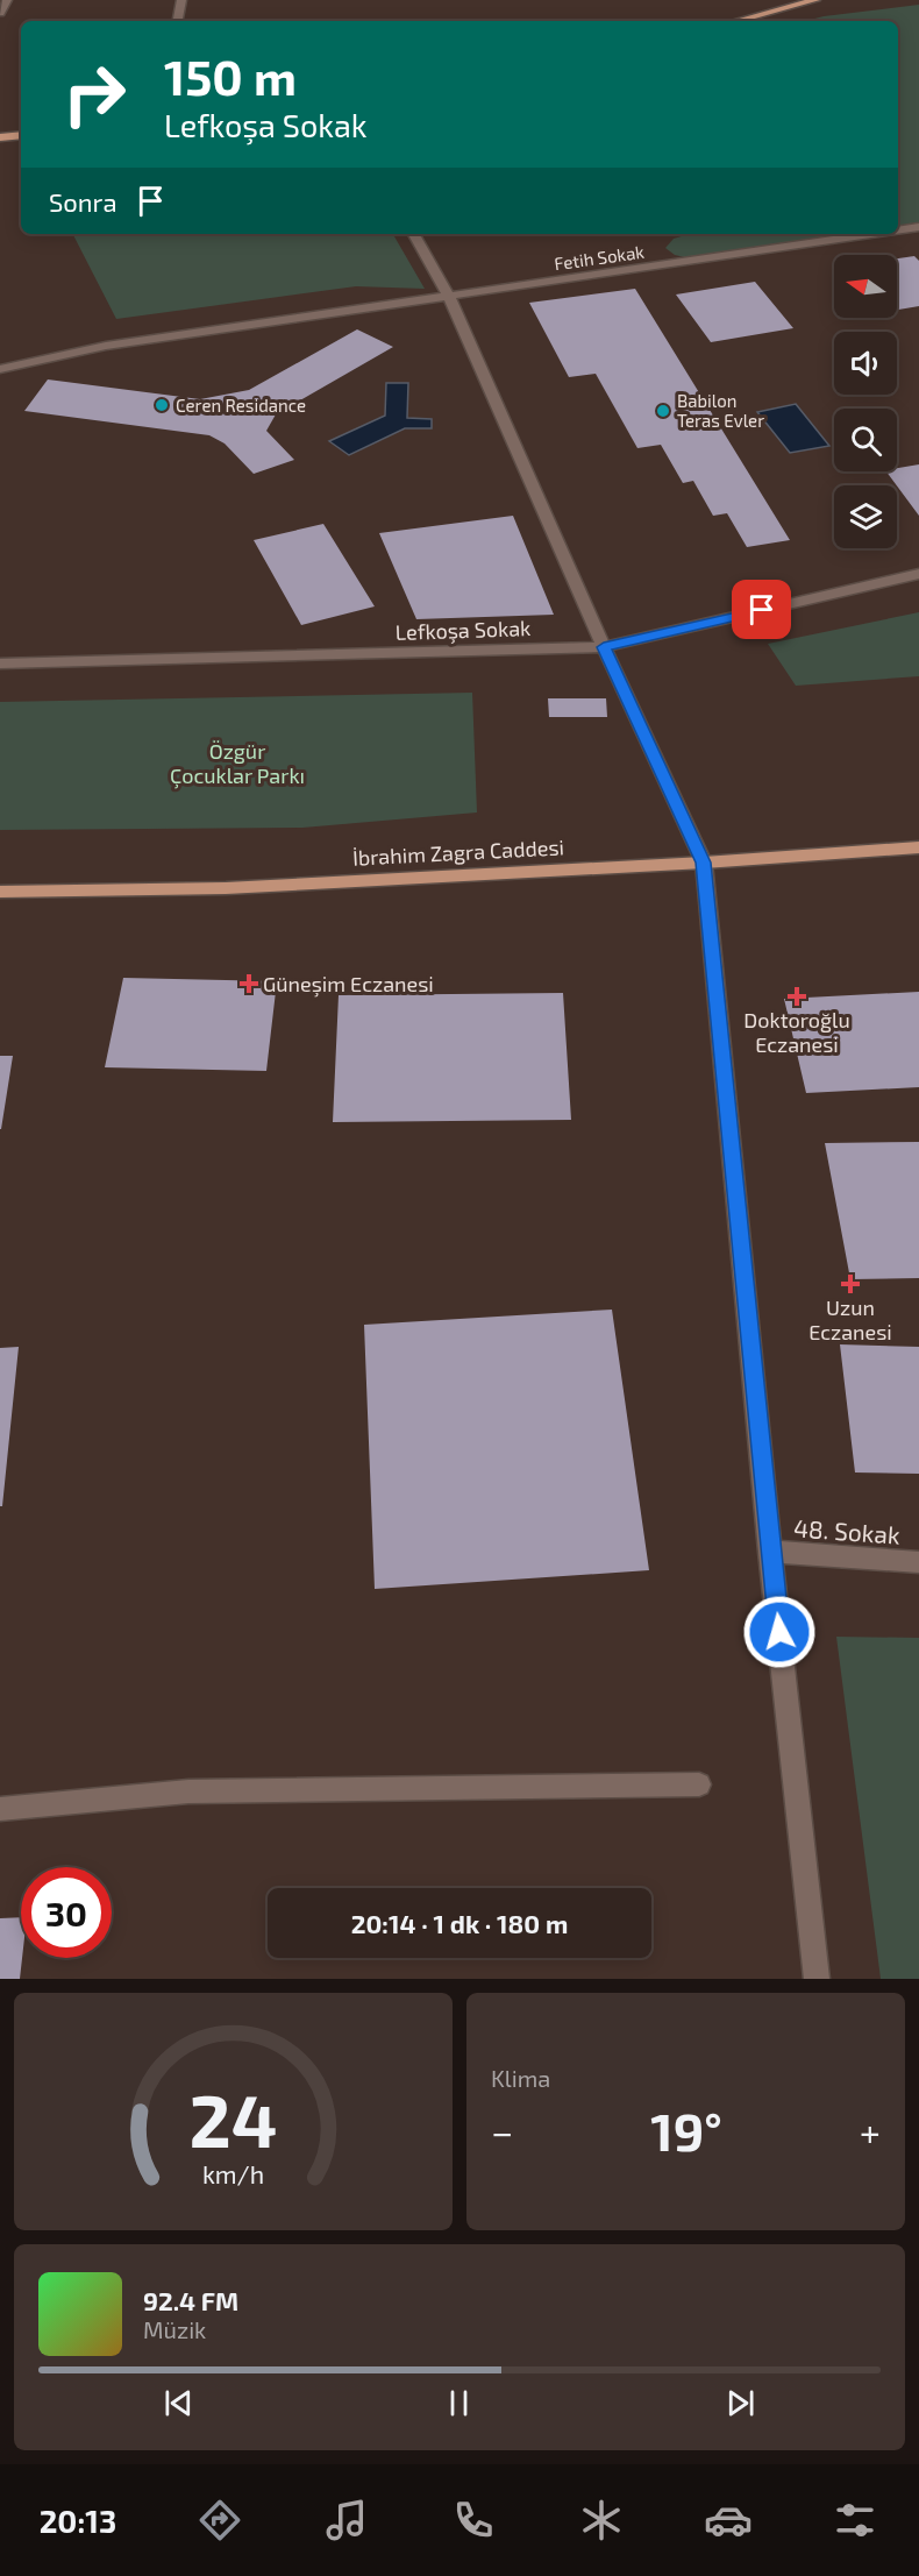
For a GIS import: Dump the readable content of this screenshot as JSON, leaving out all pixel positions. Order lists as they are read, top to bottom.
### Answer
{
  "streets": {
    "main road": ["İbrahim Zagra Caddesi"],
    "street": ["Fetih Sokak", "Lefkoşa Sokak", "48. Sokak"]
  },
  "parks": ["Özgür Çocuklar Parkı"],
  "places": {
    "other": ["Ceren Residance", "Babilon Teras Evler"],
    "health": ["Güneşim Eczanesi", "Doktoroğlu Eczanesi", "Uzun Eczanesi"]
  },
  "north": "left",
  "page": {
    "turn": ["150 m", "Lefkoşa Sokak"],
    "then": "Sonra",
    "limit": "30",
    "trip": "20:14 · 1 dk · 180 m",
    "tile": "Klima",
    "heat": ["−", "19°", "+"],
    "song": ["92.4 FM", "Müzik"],
    "tabs": "20:13",
    "gauge": ["24", "km/h"]
  }
}
